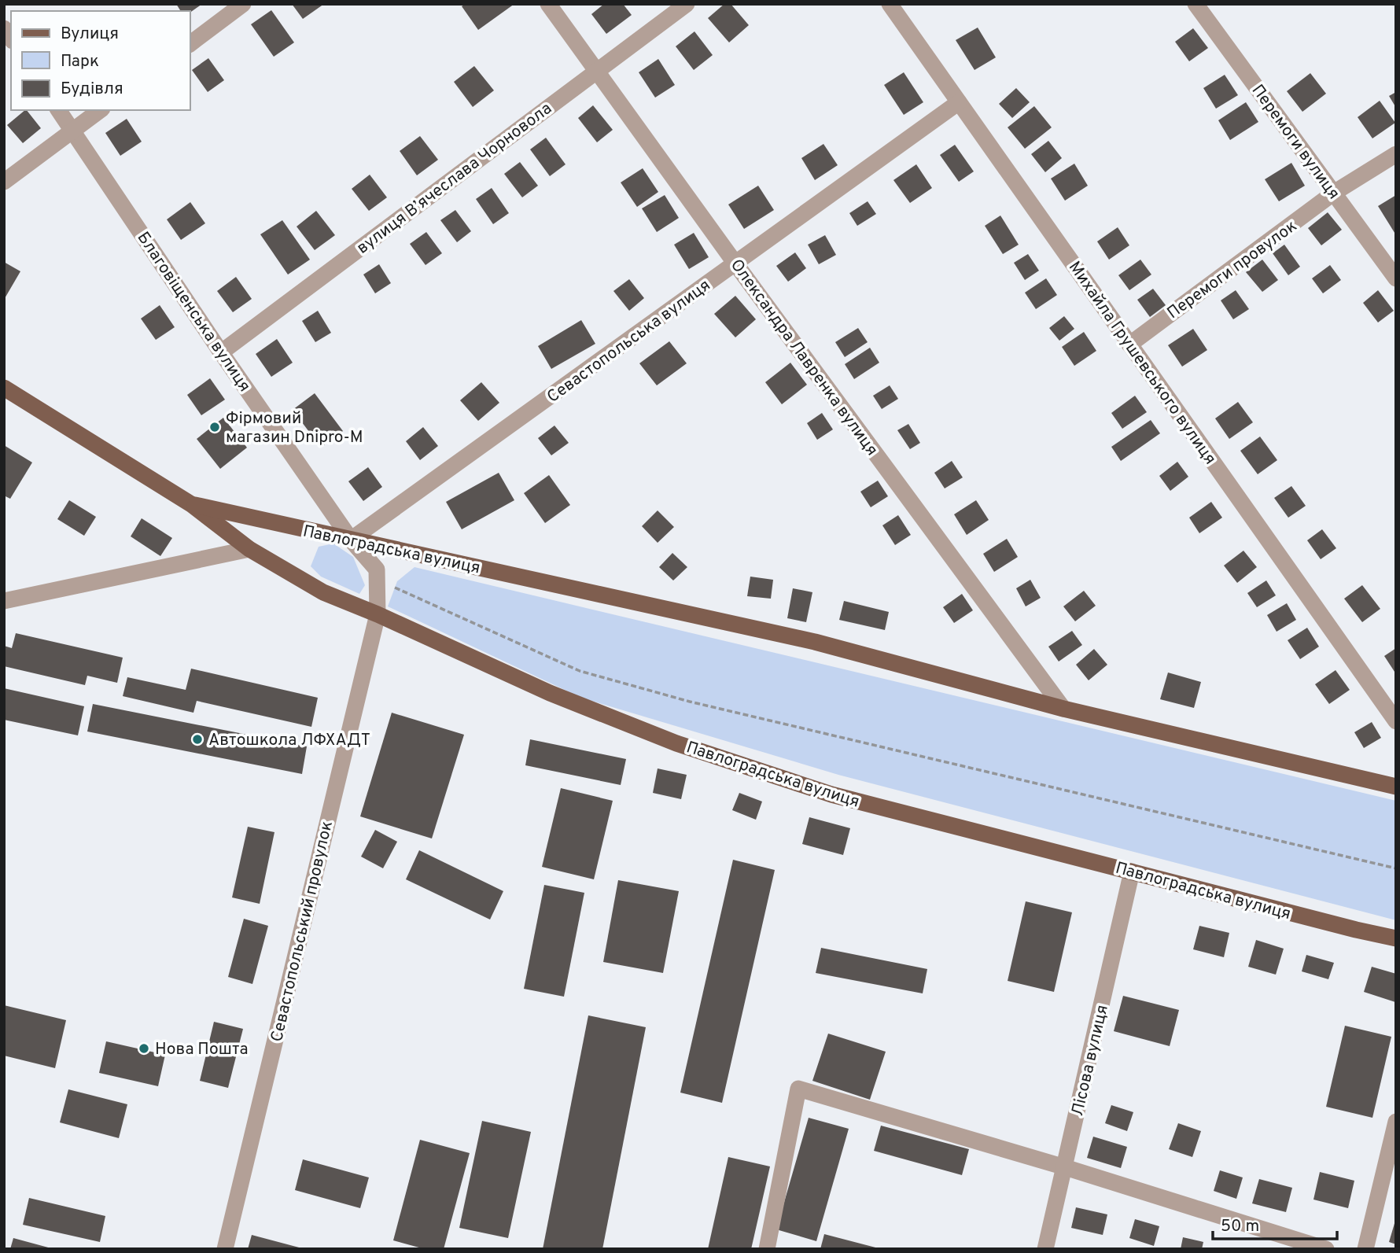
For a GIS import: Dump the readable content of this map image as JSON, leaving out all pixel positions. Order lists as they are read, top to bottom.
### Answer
{
  "streets": {
    "main road": ["Павлоградська вулиця"],
    "street": [
      "Перемоги вулиця",
      "вулиця В’ячеслава Чорновола",
      "Перемоги провулок",
      "Благовіщенська вулиця",
      "Севастопольська вулиця",
      "Олександра Лавренка вулиця",
      "Михайла Грушевського вулиця",
      "Севастопольський провулок",
      "Лісова вулиця"
    ]
  },
  "crossings": [
    ["Перемоги вулиця", "Перемоги провулок"],
    ["вулиця В’ячеслава Чорновола", "Благовіщенська вулиця"],
    ["вулиця В’ячеслава Чорновола", "Олександра Лавренка вулиця"],
    ["Перемоги провулок", "Михайла Грушевського вулиця"],
    ["Благовіщенська вулиця", "Севастопольська вулиця"],
    ["Благовіщенська вулиця", "Павлоградська вулиця"],
    ["Благовіщенська вулиця", "Севастопольський провулок"],
    ["Севастопольська вулиця", "Олександра Лавренка вулиця"],
    ["Севастопольська вулиця", "Михайла Грушевського вулиця"],
    ["Севастопольська вулиця", "Павлоградська вулиця"],
    ["Олександра Лавренка вулиця", "Павлоградська вулиця"],
    ["Павлоградська вулиця", "Севастопольський провулок"],
    ["Павлоградська вулиця", "Лісова вулиця"]
  ],
  "places": ["Фірмовий магазин Dnipro-M", "Автошкола ЛФХАДТ", "Нова Пошта"],
  "legend": ["Вулиця", "Парк", "Будівля"],
  "scale_bar": "50 m"
}
